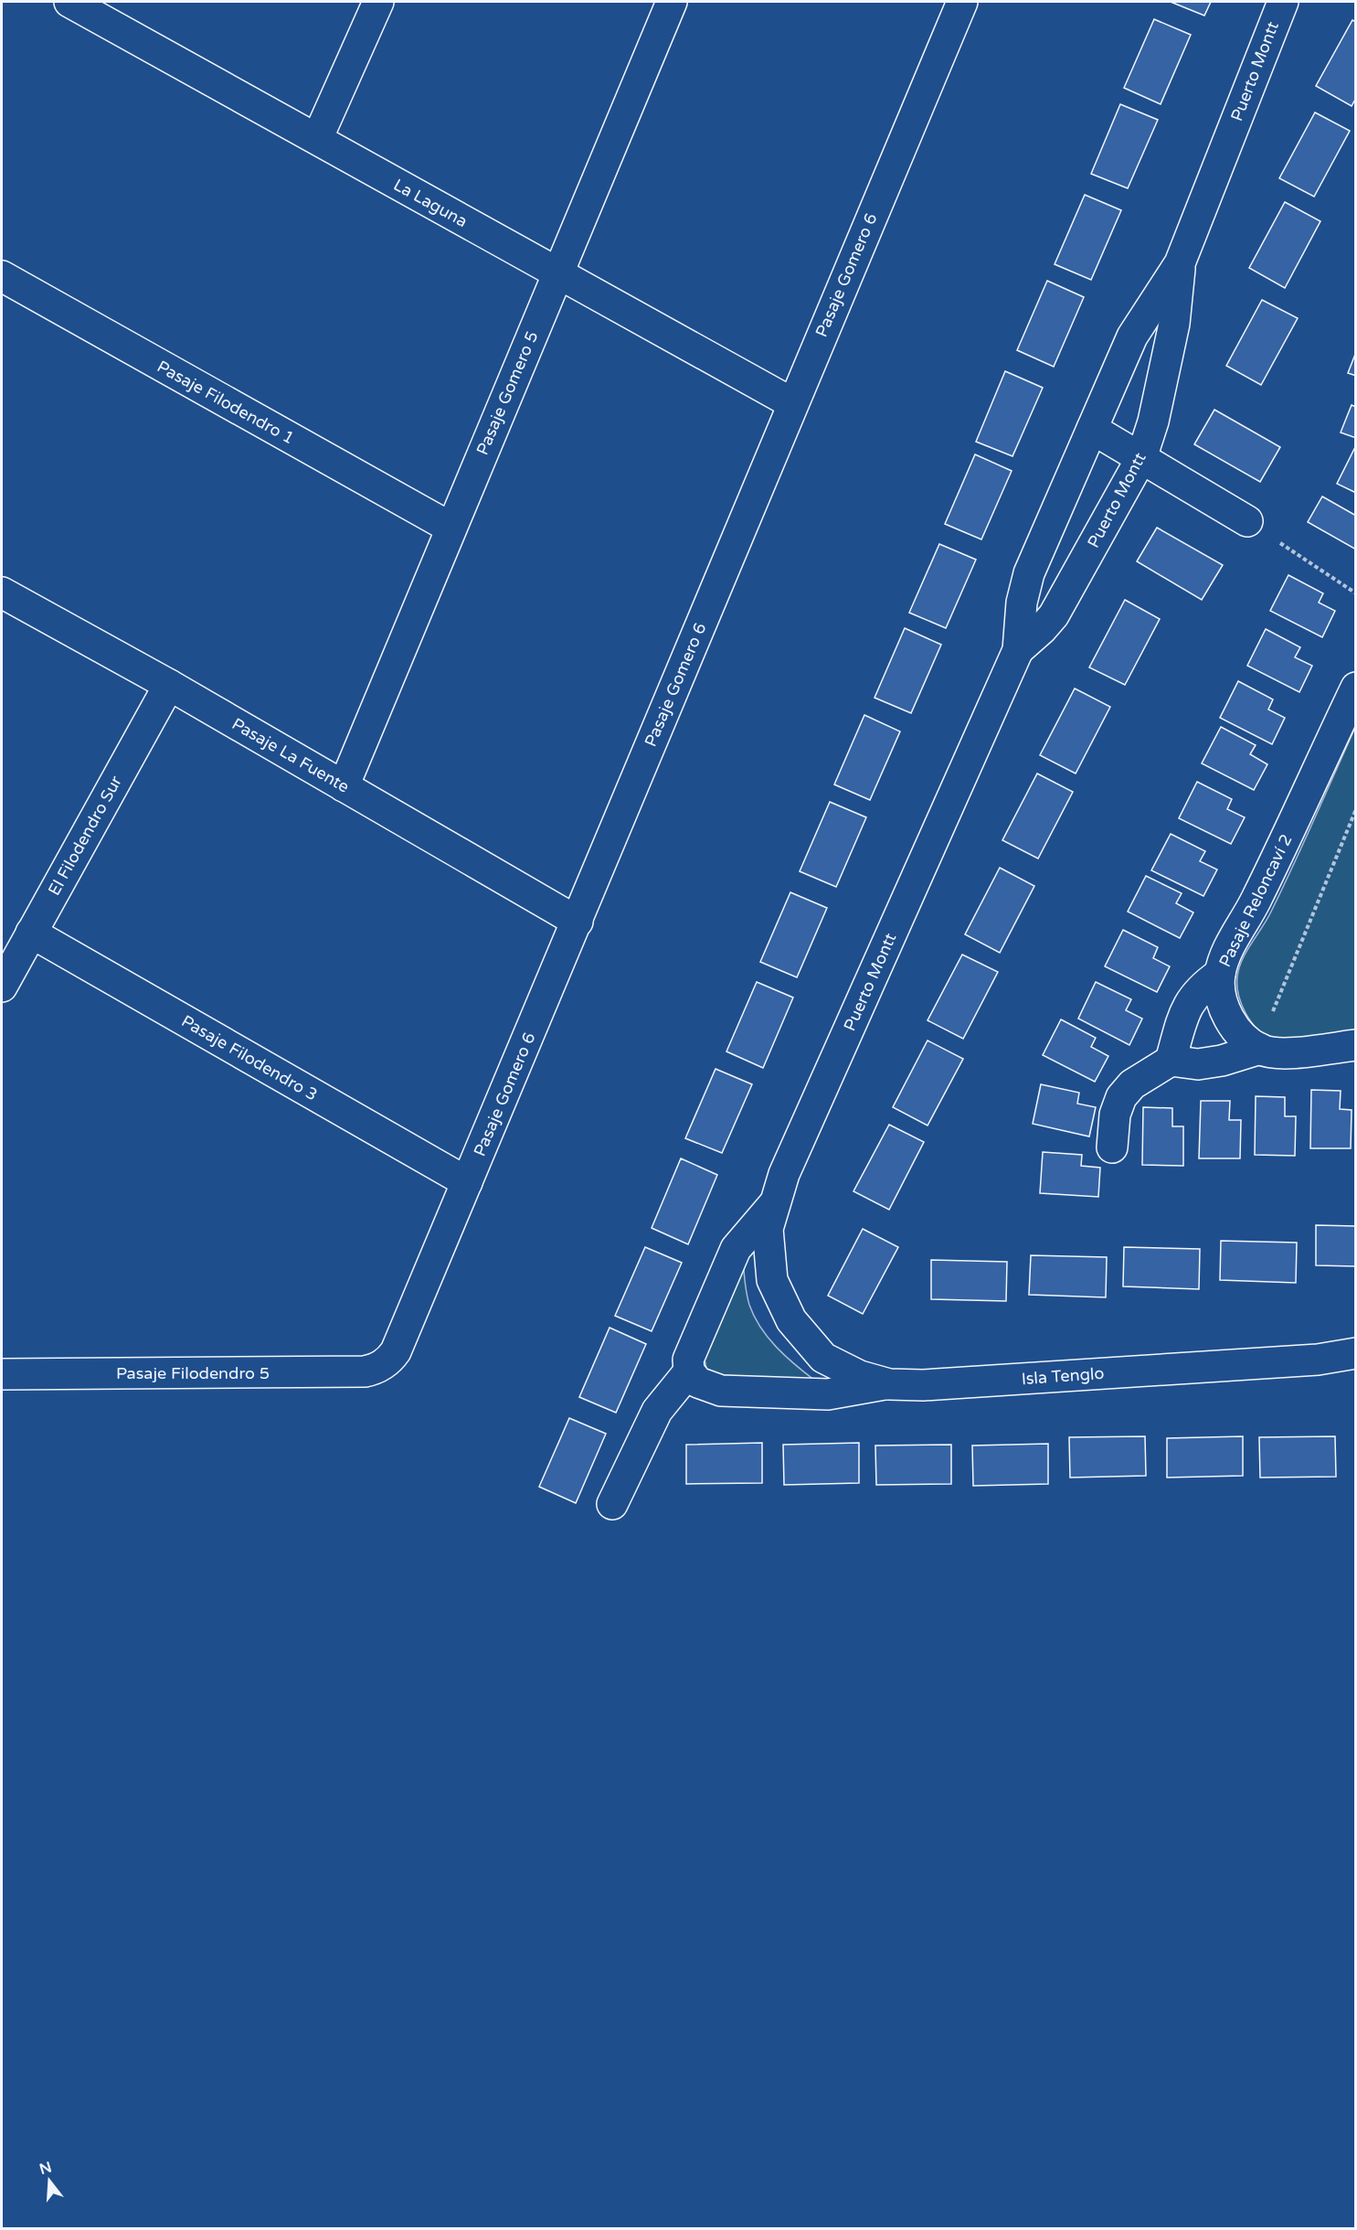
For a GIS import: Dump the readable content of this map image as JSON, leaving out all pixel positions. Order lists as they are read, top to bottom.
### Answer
{
  "streets": {
    "street": [
      "Puerto Montt",
      "La Laguna",
      "Pasaje Gomero 6",
      "Pasaje Gomero 5",
      "Pasaje Filodendro 1",
      "Pasaje La Fuente",
      "El Filodendro Sur",
      "Pasaje Reloncaví 2",
      "Pasaje Filodendro 3",
      "Pasaje Filodendro 5",
      "Isla Tenglo"
    ]
  },
  "crossings": [
    ["Puerto Montt", "Isla Tenglo"],
    ["La Laguna", "Pasaje Gomero 6"],
    ["La Laguna", "Pasaje Gomero 5"],
    ["Pasaje Gomero 6", "Pasaje La Fuente"],
    ["Pasaje Gomero 6", "Pasaje Filodendro 3"],
    ["Pasaje Gomero 6", "Pasaje Filodendro 5"],
    ["Pasaje Gomero 5", "Pasaje Filodendro 1"],
    ["Pasaje Gomero 5", "Pasaje La Fuente"],
    ["Pasaje La Fuente", "El Filodendro Sur"],
    ["El Filodendro Sur", "Pasaje Filodendro 3"]
  ],
  "north": "top"
}
